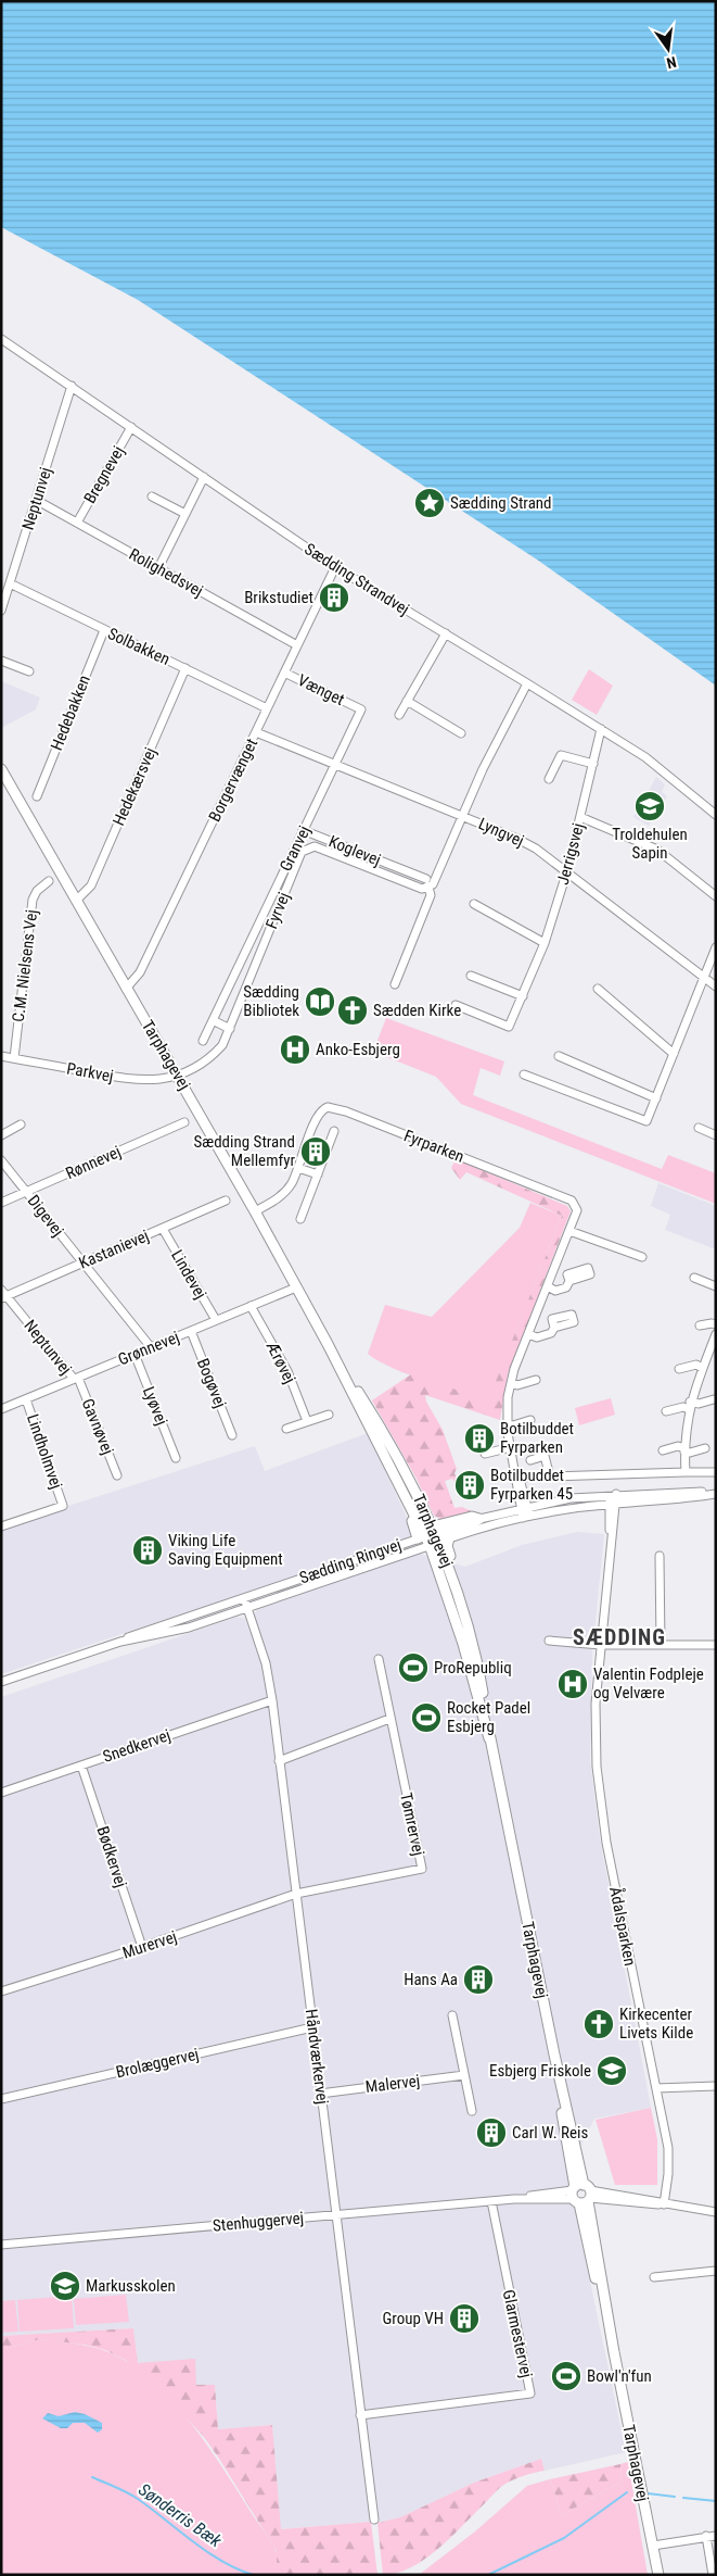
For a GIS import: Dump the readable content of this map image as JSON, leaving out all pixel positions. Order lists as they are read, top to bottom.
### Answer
{
  "streets": {
    "main road": ["Tarphagevej"],
    "street": [
      "Bregnevej",
      "Neptunvej",
      "Rolighedsvej",
      "Sædding Strandvej",
      "Solbakken",
      "Vænget",
      "Hedebakken",
      "Borgervænget",
      "Hedekærsvej",
      "Lyngvej",
      "Granvej",
      "Koglevej",
      "Jerrigsvej",
      "Fyrvej",
      "C.M. Nielsens Vej",
      "Parkvej",
      "Fyrparken",
      "Rønnevej",
      "Digevej",
      "Kastanievej",
      "Lindevej",
      "Grønnevej",
      "Ærøvej",
      "Bogøvej",
      "Lyøvej",
      "Gavnøvej",
      "Lindholmvej",
      "Sædding Ringvej",
      "Snedkervej",
      "Tømrervej",
      "Bødkervej",
      "Ådalsparken",
      "Murervej",
      "Håndværkervej",
      "Brolæggervej",
      "Malervej",
      "Stenhuggervej",
      "Glarmestervej"
    ]
  },
  "crossings": [
    ["Bregnevej", "Rolighedsvej"],
    ["Bregnevej", "Sædding Strandvej"],
    ["Neptunvej", "Rolighedsvej"],
    ["Neptunvej", "Sædding Strandvej"],
    ["Neptunvej", "Solbakken"],
    ["Neptunvej", "Kastanievej"],
    ["Neptunvej", "Grønnevej"],
    ["Neptunvej", "Gavnøvej"],
    ["Rolighedsvej", "Borgervænget"],
    ["Sædding Strandvej", "Borgervænget"],
    ["Sædding Strandvej", "Jerrigsvej"],
    ["Solbakken", "Hedebakken"],
    ["Solbakken", "Borgervænget"],
    ["Solbakken", "Hedekærsvej"],
    ["Vænget", "Borgervænget"],
    ["Vænget", "Lyngvej"],
    ["Vænget", "Granvej"],
    ["Borgervænget", "Lyngvej"],
    ["Borgervænget", "Tarphagevej"],
    ["Hedekærsvej", "Tarphagevej"],
    ["Lyngvej", "Granvej"],
    ["Lyngvej", "Jerrigsvej"],
    ["Granvej", "Koglevej"],
    ["Koglevej", "Fyrvej"],
    ["Fyrvej", "Tarphagevej"],
    ["Fyrvej", "Parkvej"],
    ["C.M. Nielsens Vej", "Parkvej"],
    ["Tarphagevej", "Parkvej"],
    ["Tarphagevej", "Fyrparken"],
    ["Tarphagevej", "Grønnevej"],
    ["Tarphagevej", "Sædding Ringvej"],
    ["Tarphagevej", "Stenhuggervej"],
    ["Fyrparken", "Sædding Ringvej"],
    ["Rønnevej", "Digevej"],
    ["Digevej", "Kastanievej"],
    ["Digevej", "Grønnevej"],
    ["Kastanievej", "Lindevej"],
    ["Lindevej", "Grønnevej"],
    ["Grønnevej", "Ærøvej"],
    ["Grønnevej", "Bogøvej"],
    ["Grønnevej", "Lyøvej"],
    ["Grønnevej", "Gavnøvej"],
    ["Grønnevej", "Lindholmvej"],
    ["Sædding Ringvej", "Ådalsparken"],
    ["Sædding Ringvej", "Håndværkervej"],
    ["Snedkervej", "Bødkervej"],
    ["Snedkervej", "Håndværkervej"],
    ["Tømrervej", "Murervej"],
    ["Tømrervej", "Håndværkervej"],
    ["Bødkervej", "Murervej"],
    ["Ådalsparken", "Stenhuggervej"],
    ["Murervej", "Håndværkervej"],
    ["Håndværkervej", "Brolæggervej"],
    ["Håndværkervej", "Malervej"],
    ["Håndværkervej", "Stenhuggervej"],
    ["Håndværkervej", "Glarmestervej"],
    ["Stenhuggervej", "Glarmestervej"]
  ],
  "districts": ["SÆDDING"],
  "water": ["Sønderris Bæk"],
  "places": {
    "place": ["Sædding Strand"],
    "building": [
      "Brikstudiet",
      "Sædding Strand Mellemfyr",
      "Botilbuddet Fyrparken",
      "Botilbuddet Fyrparken 45",
      "Viking Life Saving Equipment",
      "Hans Aa",
      "Carl W. Reis",
      "Group VH"
    ],
    "school or university": ["Troldehulen Sapin", "Esbjerg Friskole", "Markusskolen"],
    "library": ["Sædding Bibliotek"],
    "church": ["Sædden Kirke", "Kirkecenter Livets Kilde"],
    "hospital": ["Anko-Esbjerg", "Valentin Fodpleje og Velvære"],
    "sports": ["ProRepubliq", "Rocket Padel Esbjerg", "Bowl'n'fun"]
  },
  "north": "bottom"
}
